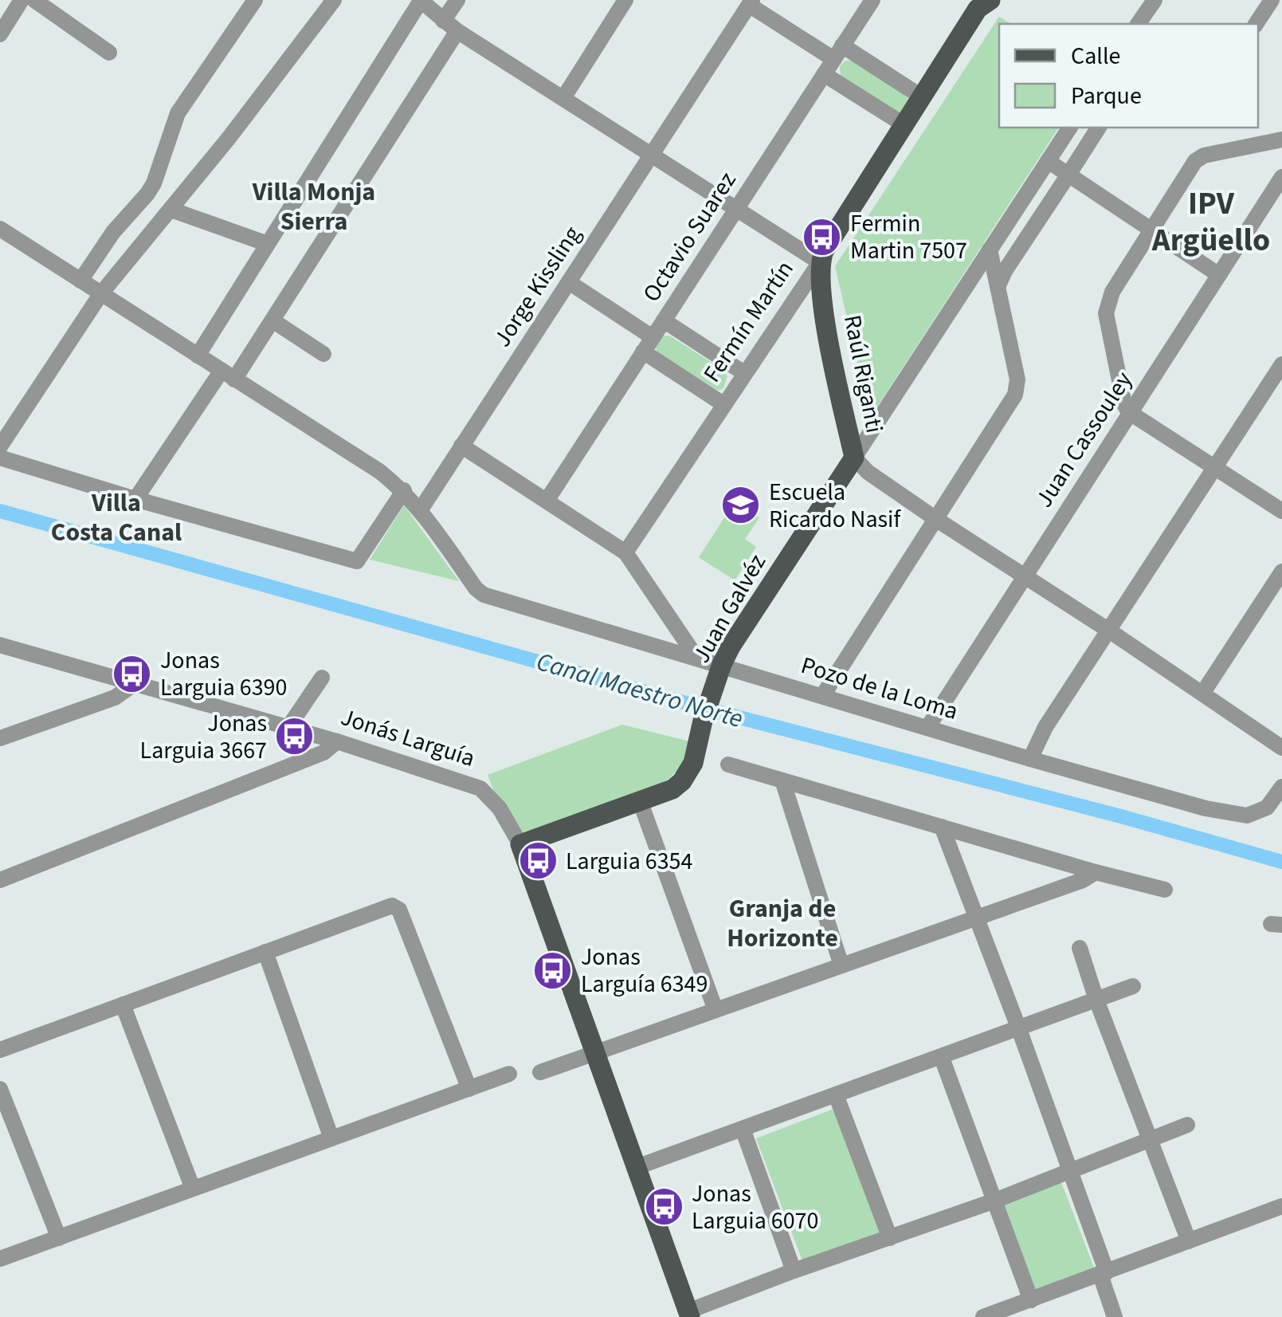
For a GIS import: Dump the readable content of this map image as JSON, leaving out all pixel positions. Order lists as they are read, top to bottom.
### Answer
{
  "streets": {
    "main road": [
      "Fermín Martín",
      "Raúl Riganti",
      "Juan Galvéz",
      "Jonás Larguía"
    ],
    "street": [
      "Octavio Suarez",
      "Jorge Kissling",
      "Juan Cassouley",
      "Pozo de la Loma"
    ]
  },
  "crossings": [
    ["Jorge Kissling", "Pozo de la Loma"],
    ["Fermín Martín", "Raúl Riganti"],
    ["Raúl Riganti", "Juan Cassouley"],
    ["Raúl Riganti", "Juan Galvéz"],
    ["Juan Cassouley", "Pozo de la Loma"],
    ["Juan Galvéz", "Pozo de la Loma"],
    ["Juan Galvéz", "Jonás Larguía"]
  ],
  "districts": [
    "Villa Monja Sierra",
    "IPV Argüello",
    "Villa Costa Canal",
    "Granja de Horizonte"
  ],
  "water": ["Canal Maestro Norte"],
  "places": {
    "bus stop": [
      "Fermin Martin 7507",
      "Jonas Larguia 6390",
      "Jonas Larguia 3667",
      "Larguia 6354",
      "Jonas Larguía 6349",
      "Jonas Larguia 6070"
    ],
    "school or university": ["Escuela Ricardo Nasif"]
  },
  "legend": ["Calle", "Parque"]
}
